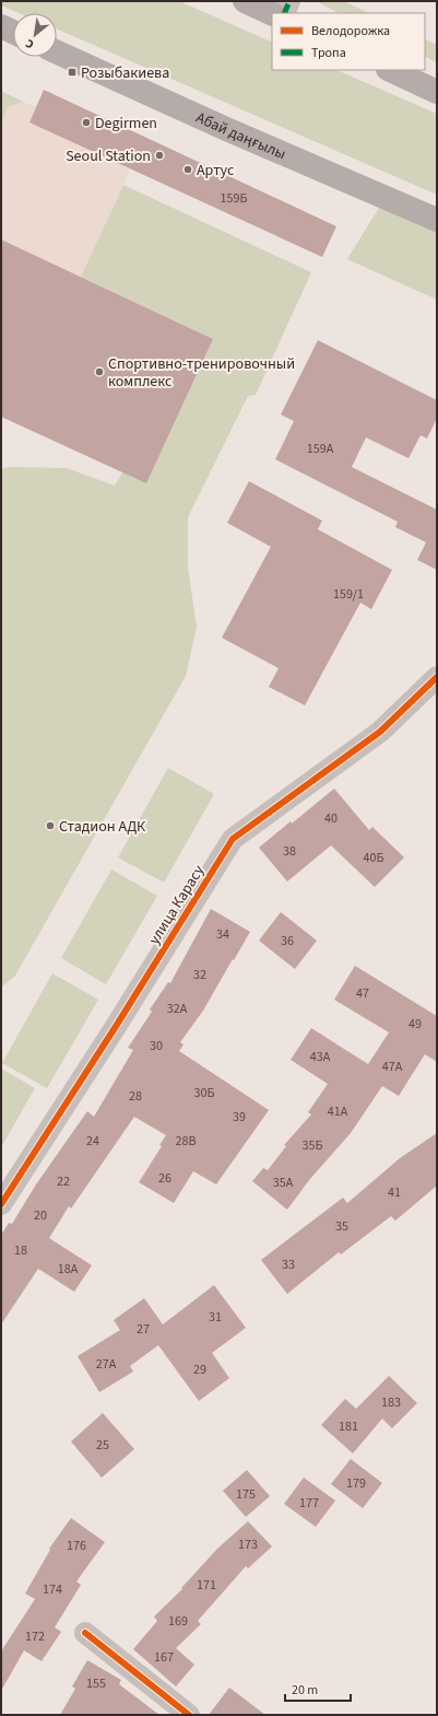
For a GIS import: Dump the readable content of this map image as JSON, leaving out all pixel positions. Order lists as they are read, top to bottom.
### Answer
{
  "streets": {
    "main road": ["Абай даңғылы"],
    "street": ["улица Карасу"]
  },
  "places": {
    "transit": ["Розыбакиева"],
    "other": [
      "Degirmen",
      "Seoul Station",
      "Артус",
      "Спортивно-тренировочный комплекс",
      "Стадион АДК"
    ]
  },
  "house_numbers": [
    "159Б",
    "159А",
    "159/1",
    "40",
    "38",
    "40Б",
    "34",
    "36",
    "32",
    "47",
    "32А",
    "49",
    "30",
    "43А",
    "47А",
    "30Б",
    "28",
    "41А",
    "39",
    "24",
    "28В",
    "35Б",
    "26",
    "22",
    "35А",
    "41",
    "20",
    "35",
    "18",
    "33",
    "18А",
    "31",
    "27",
    "27А",
    "29",
    "183",
    "181",
    "25",
    "179",
    "175",
    "177",
    "173",
    "176",
    "171",
    "174",
    "169",
    "172",
    "167",
    "155"
  ],
  "legend": ["Велодорожка", "Тропа"],
  "scale_bar": "20 m",
  "north": "bottom left"
}
